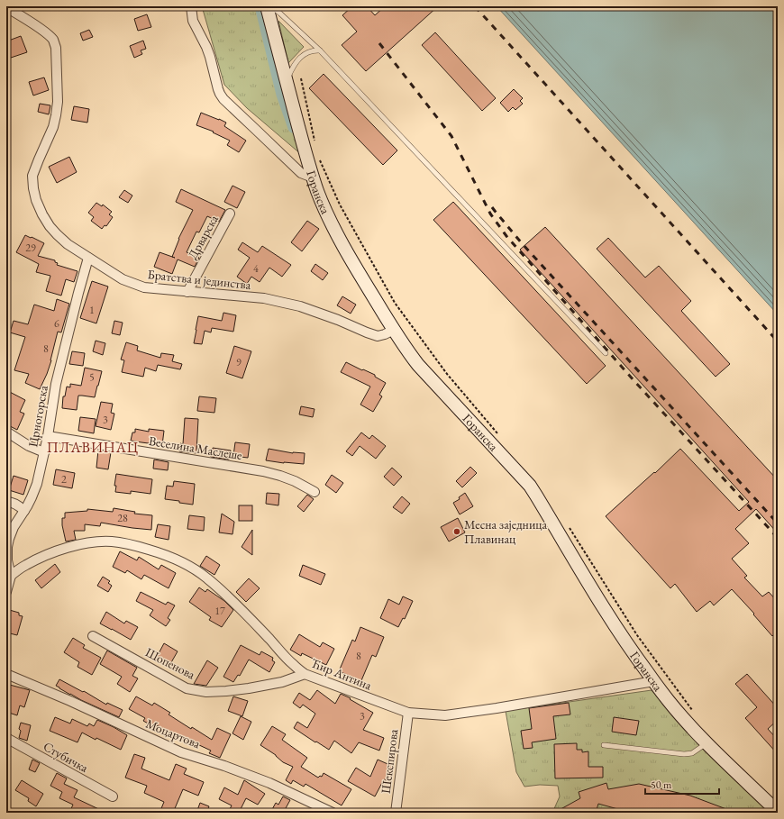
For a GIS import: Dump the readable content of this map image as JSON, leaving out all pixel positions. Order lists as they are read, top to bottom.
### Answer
{
  "streets": {
    "main road": ["Горанска"],
    "street": [
      "Дрварска",
      "Братства и јединства",
      "Црногорска",
      "Веселина Маслеше",
      "Шопенова",
      "Ћир Антина",
      "Моцартова",
      "Стубичка",
      "Шекспирова"
    ]
  },
  "crossings": [
    ["Горанска", "Братства и јединства"],
    ["Горанска", "Ћир Антина"],
    ["Дрварска", "Братства и јединства"],
    ["Братства и јединства", "Црногорска"],
    ["Црногорска", "Веселина Маслеше"],
    ["Црногорска", "Ћир Антина"],
    ["Шопенова", "Ћир Антина"],
    ["Ћир Антина", "Шекспирова"]
  ],
  "districts": ["ПЛАВИНАЦ"],
  "places": ["Месна заједница Плавинац"],
  "house_numbers": [
    "29",
    "4",
    "1",
    "6",
    "8",
    "9",
    "5",
    "3",
    "2",
    "28",
    "17",
    "8",
    "3"
  ],
  "scale_bar": "50 m"
}
